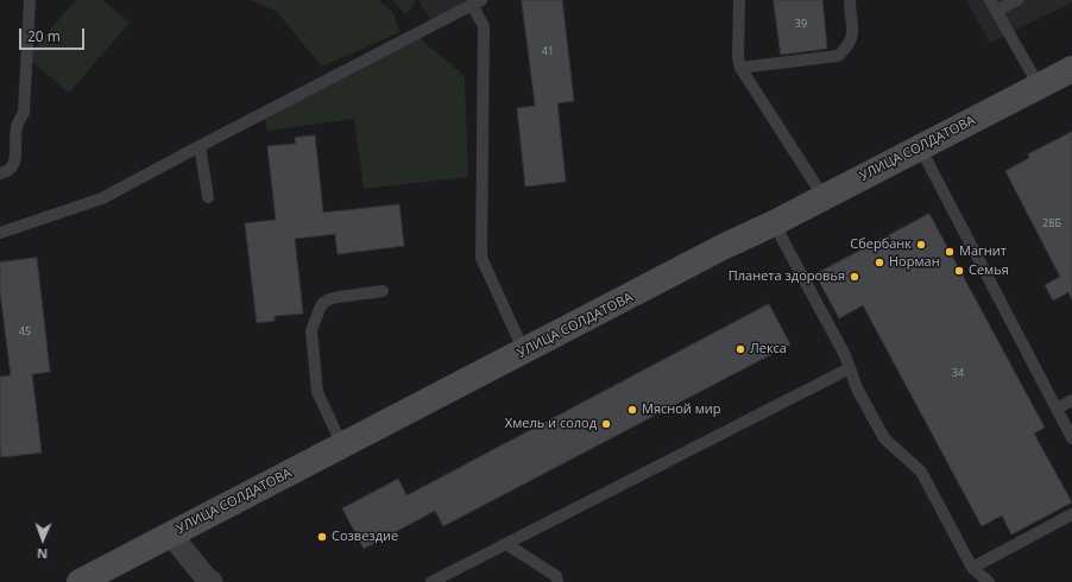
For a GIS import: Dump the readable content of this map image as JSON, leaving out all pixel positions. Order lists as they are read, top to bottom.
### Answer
{
  "streets": {
    "main road": ["УЛИЦА СОЛДАТОВА"]
  },
  "places": [
    "Сбербанк",
    "Магнит",
    "Норман",
    "Семья",
    "Планета здоровья",
    "Лекса",
    "Мясной мир",
    "Хмель и солод",
    "Созвездие"
  ],
  "house_numbers": [
    "39",
    "41",
    "28Б",
    "45",
    "34"
  ],
  "scale_bar": "20 m",
  "north": "bottom"
}
